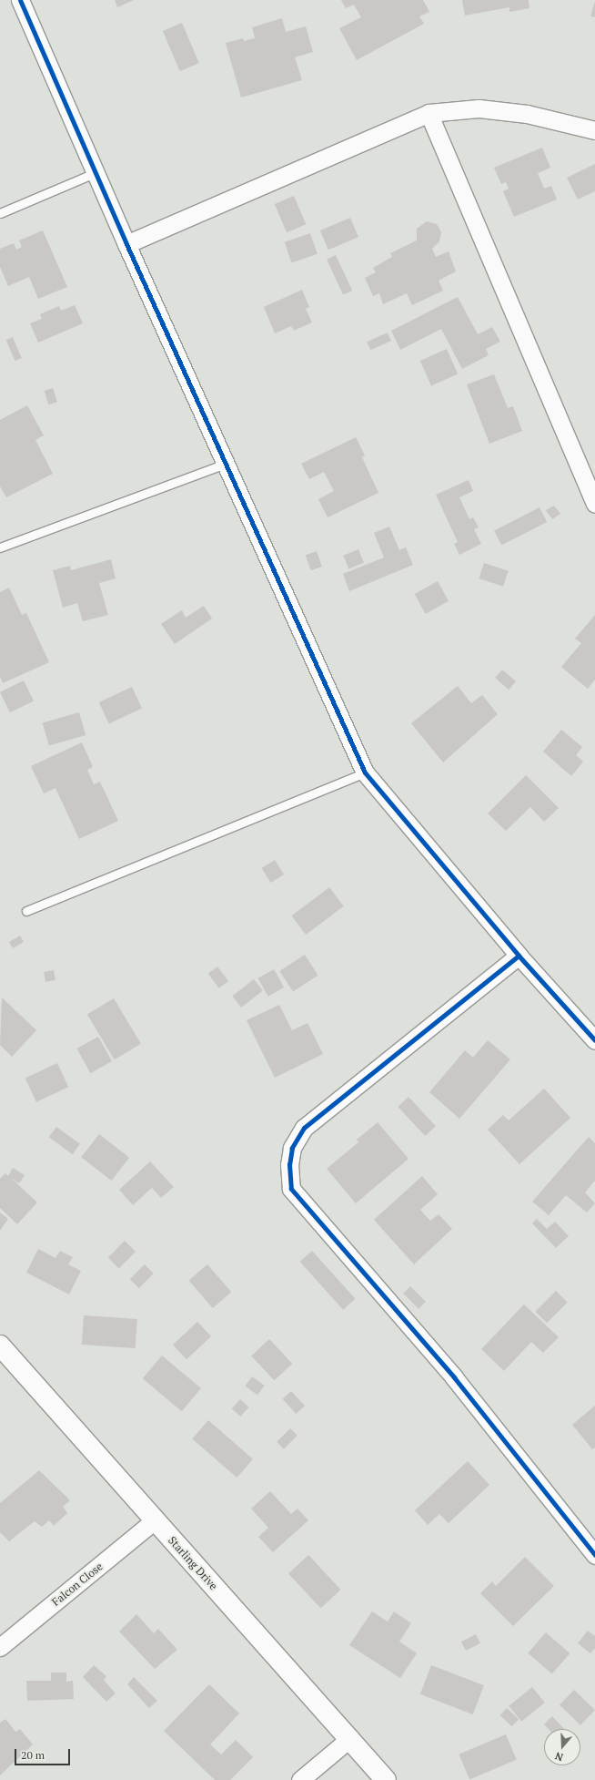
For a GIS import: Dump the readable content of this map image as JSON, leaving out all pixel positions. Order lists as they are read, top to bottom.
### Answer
{
  "streets": {
    "street": ["Starling Drive", "Falcon Close"]
  },
  "crossings": [
    ["Starling Drive", "Falcon Close"]
  ],
  "scale_bar": "20 m",
  "north": "bottom"
}
